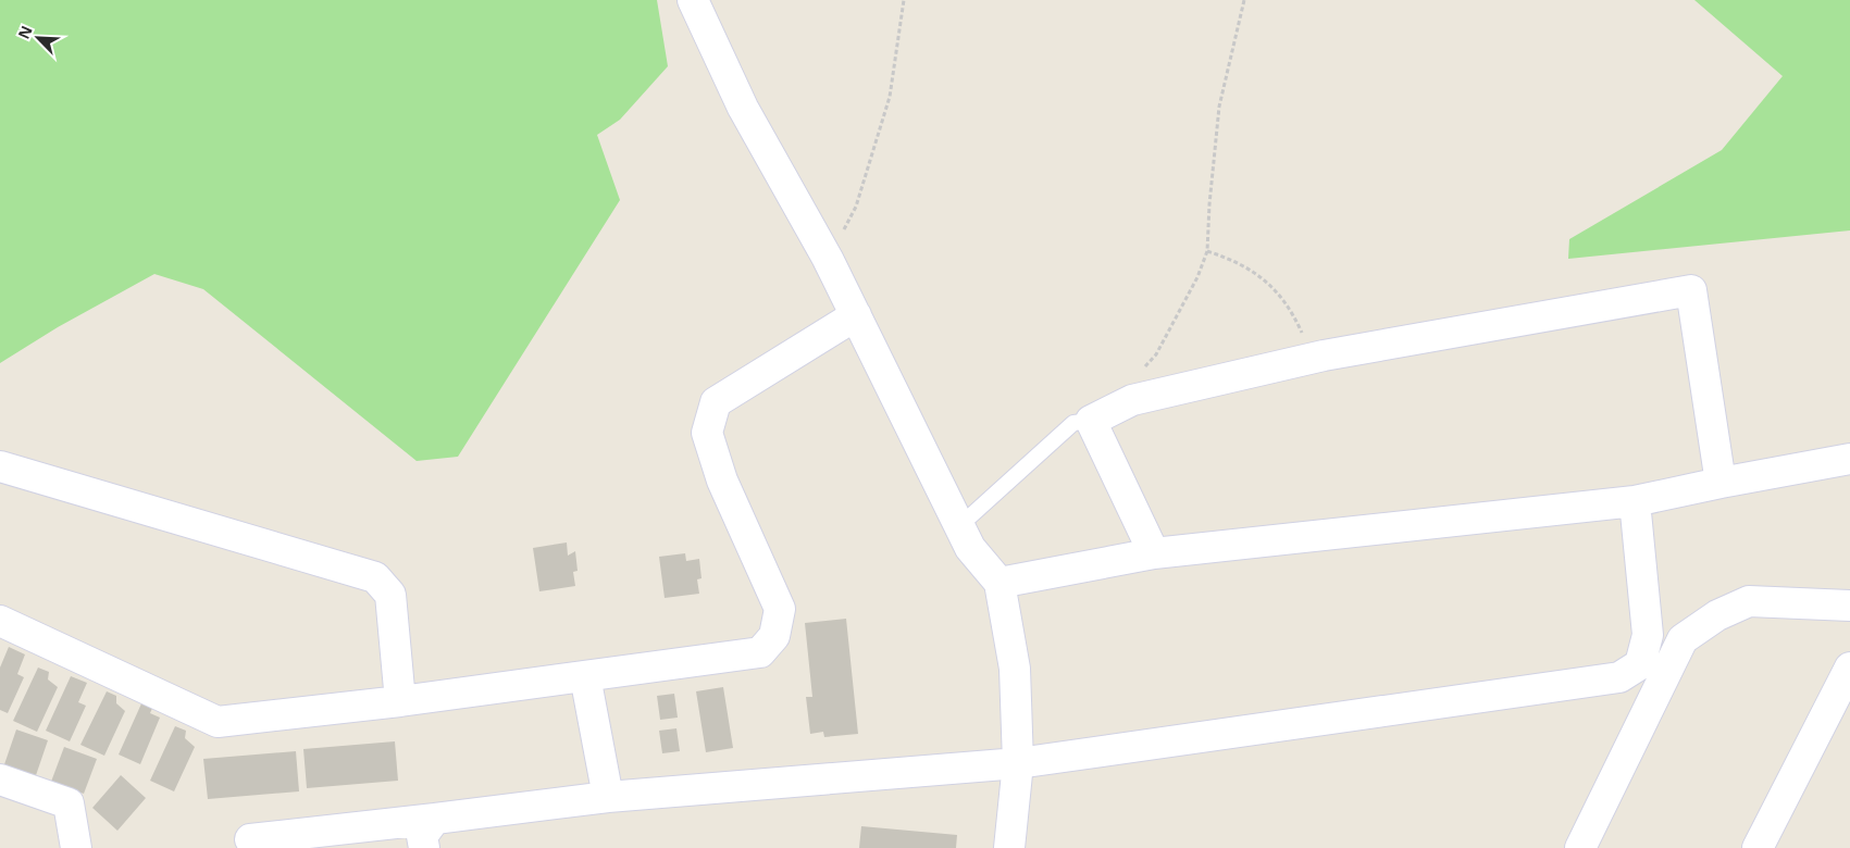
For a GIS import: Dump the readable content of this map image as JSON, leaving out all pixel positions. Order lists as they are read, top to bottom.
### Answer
{
  "north": "top left"
}
